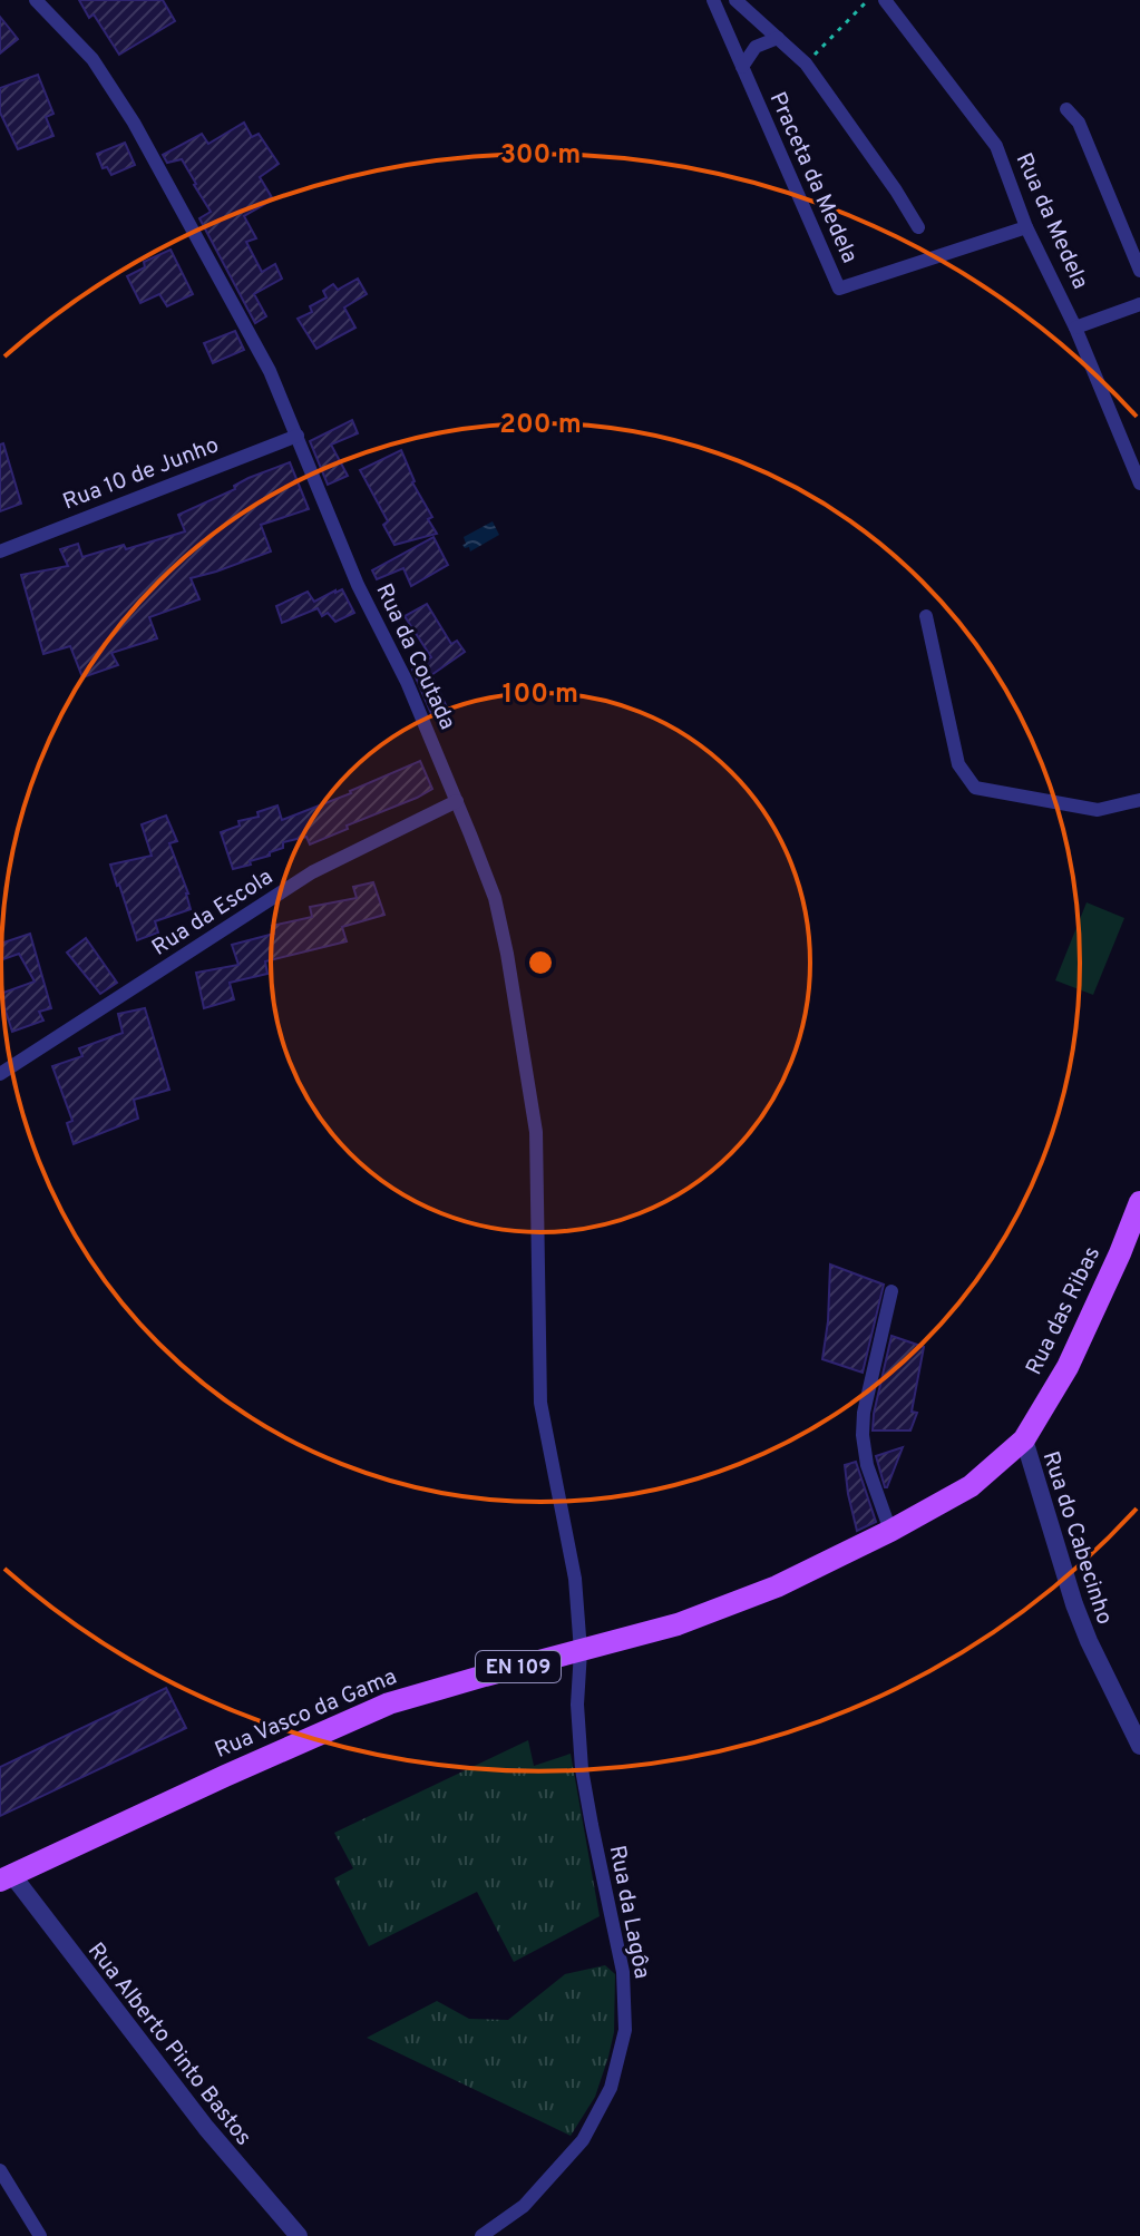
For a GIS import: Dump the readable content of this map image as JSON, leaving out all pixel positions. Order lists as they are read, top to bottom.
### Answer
{
  "streets": {
    "main road": ["Rua das Ribas", "EN 109", "Rua Vasco da Gama"],
    "street": [
      "Praceta da Medela",
      "Rua da Medela",
      "Rua 10 de Junho",
      "Rua da Coutada",
      "Rua da Escola",
      "Rua do Cabecinho",
      "Rua da Lagôa",
      "Rua Alberto Pinto Bastos"
    ]
  },
  "crossings": [
    ["Praceta da Medela", "Rua da Medela"],
    ["Rua 10 de Junho", "Rua da Coutada"],
    ["Rua da Coutada", "Rua da Escola"],
    ["Rua da Coutada", "Rua da Lagôa"],
    ["Rua das Ribas", "Rua do Cabecinho"],
    ["Rua das Ribas", "Rua Vasco da Gama"],
    ["Rua do Cabecinho", "Rua Vasco da Gama"],
    ["Rua Vasco da Gama", "Rua da Lagôa"],
    ["Rua Vasco da Gama", "Rua Alberto Pinto Bastos"]
  ],
  "rings": ["300 m", "200 m", "100 m"]
}
